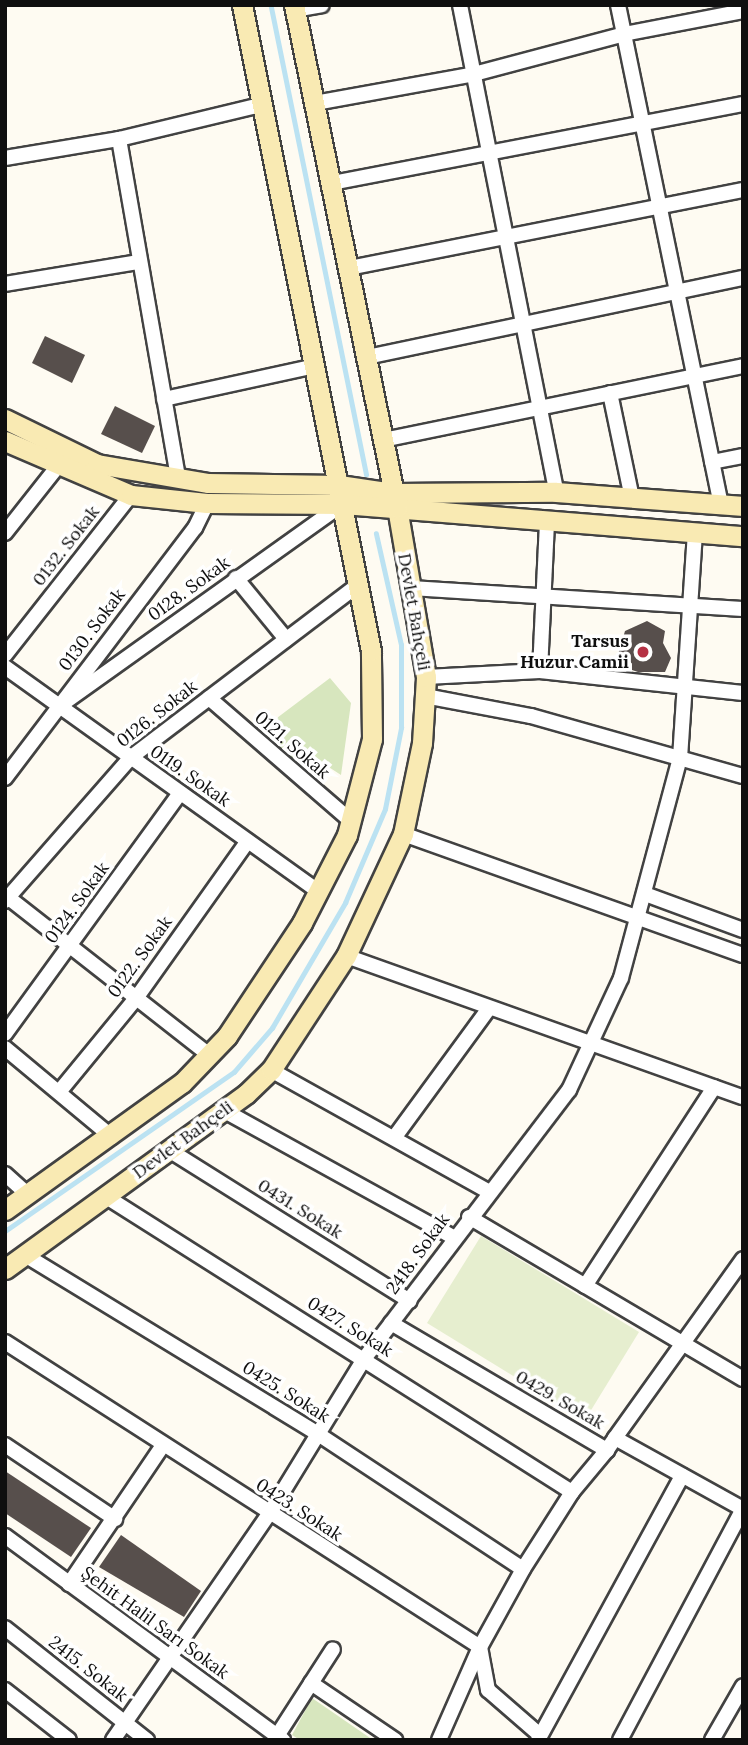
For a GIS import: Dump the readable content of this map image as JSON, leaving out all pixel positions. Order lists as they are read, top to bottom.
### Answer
{
  "streets": {
    "street": [
      "0132. Sokak",
      "0128. Sokak",
      "Devlet Bahçeli",
      "0130. Sokak",
      "0126. Sokak",
      "0121. Sokak",
      "0119. Sokak",
      "0124. Sokak",
      "0122. Sokak",
      "0431. Sokak",
      "2418. Sokak",
      "0427. Sokak",
      "0425. Sokak",
      "0429. Sokak",
      "0423. Sokak",
      "Şehit Halil Sarı Sokak",
      "2415. Sokak"
    ]
  },
  "crossings": [
    ["0128. Sokak", "0130. Sokak"],
    ["0128. Sokak", "0119. Sokak"],
    ["Devlet Bahçeli", "0431. Sokak"],
    ["Devlet Bahçeli", "0427. Sokak"],
    ["Devlet Bahçeli", "0425. Sokak"],
    ["0130. Sokak", "0119. Sokak"],
    ["0126. Sokak", "0121. Sokak"],
    ["0126. Sokak", "0119. Sokak"],
    ["0119. Sokak", "0124. Sokak"],
    ["0119. Sokak", "0122. Sokak"],
    ["0431. Sokak", "2418. Sokak"],
    ["2418. Sokak", "0427. Sokak"],
    ["2418. Sokak", "0425. Sokak"],
    ["2418. Sokak", "0429. Sokak"],
    ["2418. Sokak", "0423. Sokak"],
    ["2418. Sokak", "Şehit Halil Sarı Sokak"],
    ["2418. Sokak", "2415. Sokak"]
  ],
  "places": ["Tarsus Huzur Camii"]
}
